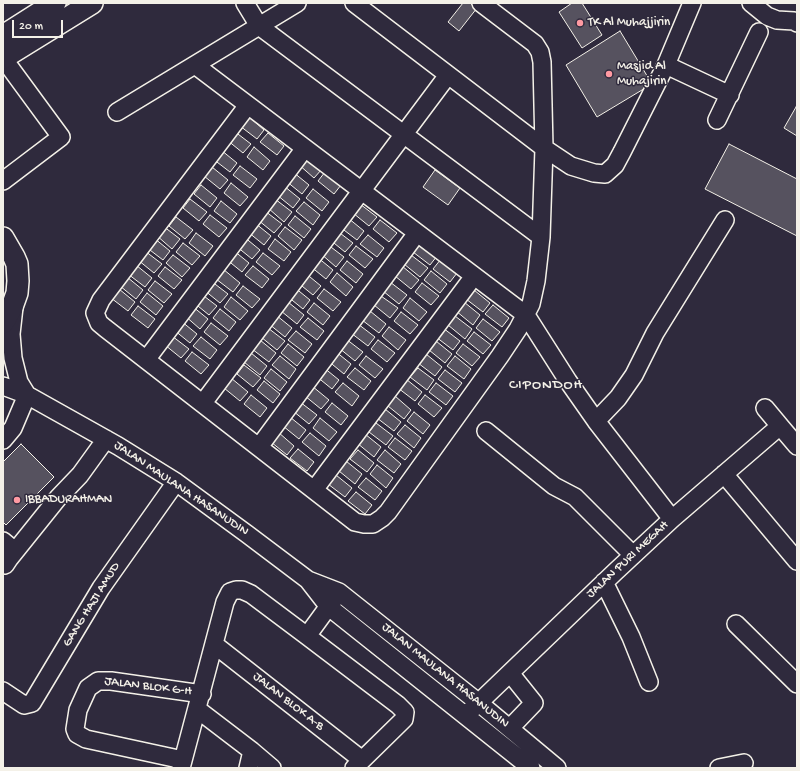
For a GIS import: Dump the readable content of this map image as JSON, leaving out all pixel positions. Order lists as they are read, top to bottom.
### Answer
{
  "streets": {
    "street": [
      "JALAN MAULANA HASANUDIN",
      "JALAN PURI MEGAH",
      "GANG HAJI AMUD",
      "JALAN BLOK G-H",
      "JALAN BLOK A-B"
    ]
  },
  "crossings": [
    ["JALAN MAULANA HASANUDIN", "JALAN PURI MEGAH"],
    ["JALAN MAULANA HASANUDIN", "GANG HAJI AMUD"]
  ],
  "districts": ["CIPONDOH"],
  "places": ["TK Al Muhajjirin", "Masjid Al Muhajirin", "IBBADURAHMAN"],
  "scale_bar": "20 m"
}
